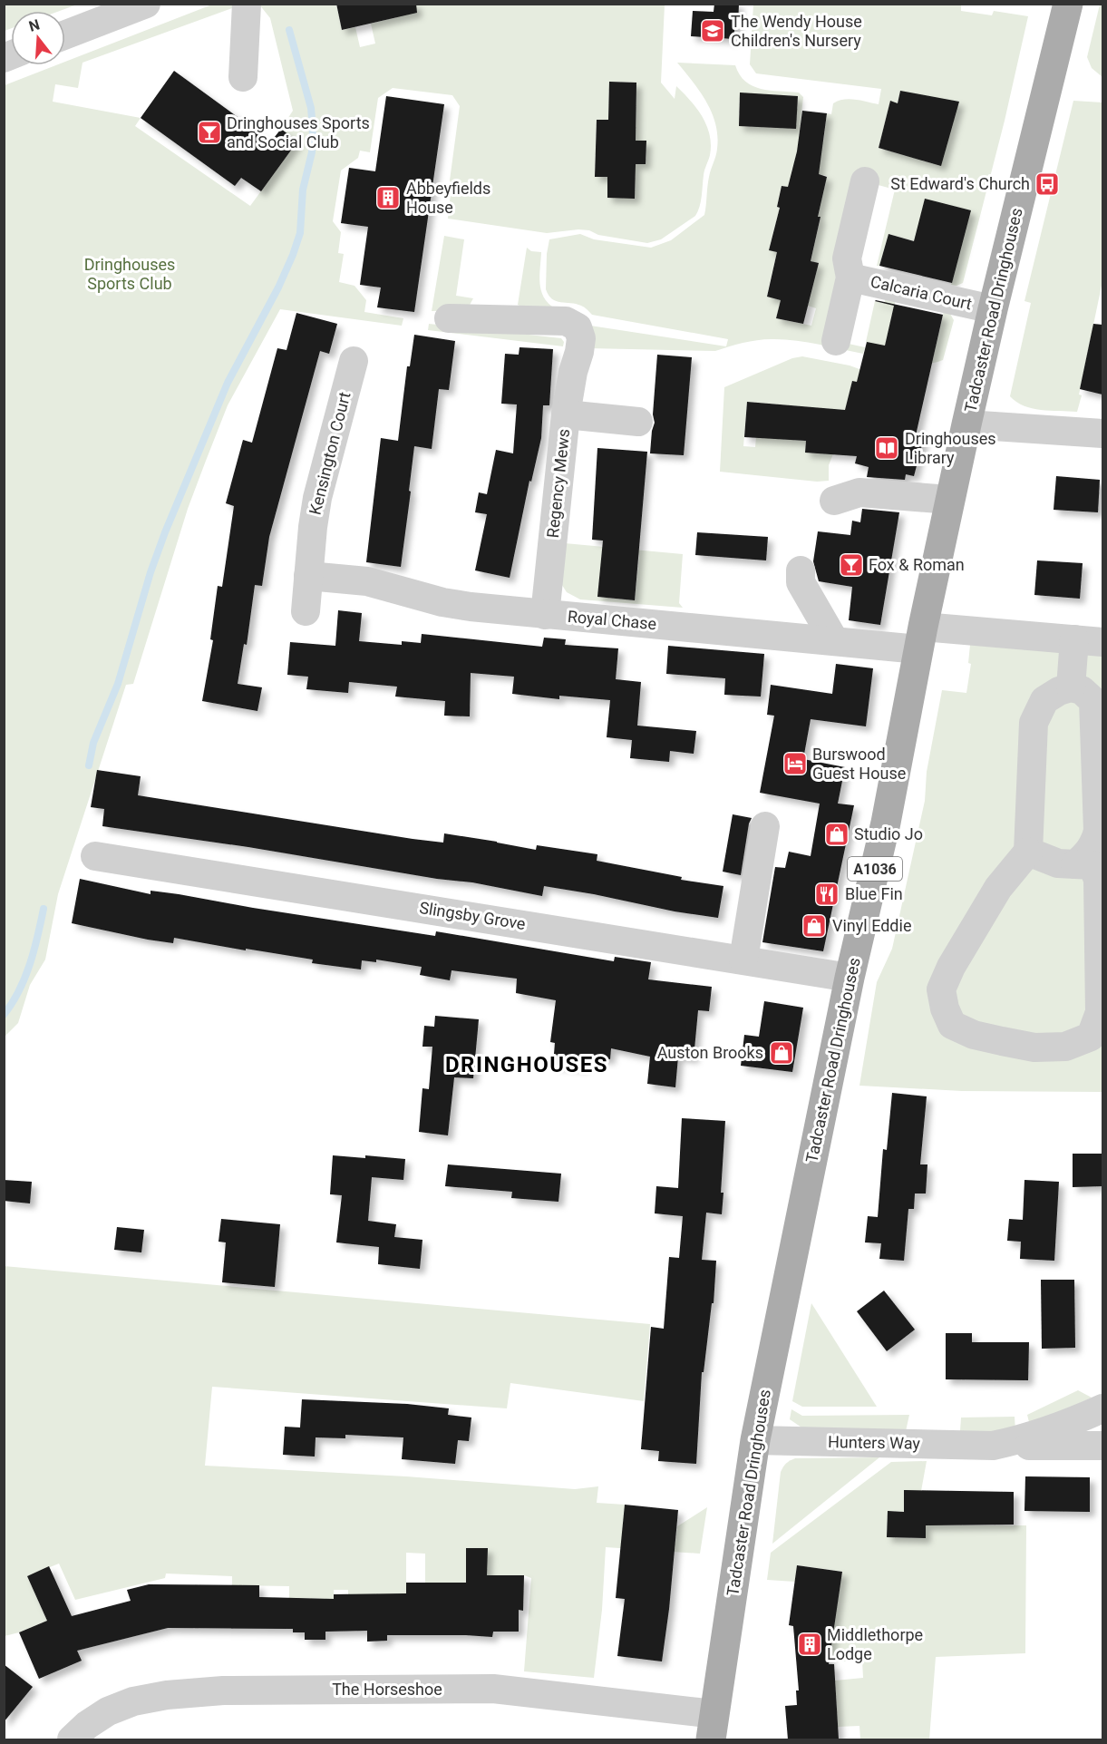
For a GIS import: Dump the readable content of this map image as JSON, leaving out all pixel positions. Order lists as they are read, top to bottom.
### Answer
{
  "streets": {
    "main road": ["Tadcaster Road Dringhouses", "A1036"],
    "street": [
      "Calcaria Court",
      "Kensington Court",
      "Regency Mews",
      "Royal Chase",
      "Slingsby Grove",
      "Hunters Way",
      "The Horseshoe"
    ]
  },
  "crossings": [
    ["Calcaria Court", "Tadcaster Road Dringhouses"],
    ["Tadcaster Road Dringhouses", "Royal Chase"],
    ["Tadcaster Road Dringhouses", "Slingsby Grove"],
    ["Tadcaster Road Dringhouses", "Hunters Way"],
    ["Tadcaster Road Dringhouses", "The Horseshoe"],
    ["Kensington Court", "Royal Chase"],
    ["Regency Mews", "Royal Chase"]
  ],
  "districts": ["DRINGHOUSES"],
  "parks": ["Dringhouses Sports Club"],
  "places": {
    "school or university": ["The Wendy House Children's Nursery"],
    "bar": ["Dringhouses Sports and Social Club", "Fox & Roman"],
    "bus stop": ["St Edward's Church"],
    "building": ["Abbeyfields House", "Middlethorpe Lodge"],
    "library": ["Dringhouses Library"],
    "hotel": ["Burswood Guest House"],
    "shop": ["Studio Jo", "Vinyl Eddie", "Auston Brooks"],
    "restaurant": ["Blue Fin"]
  },
  "north": "top"
}
